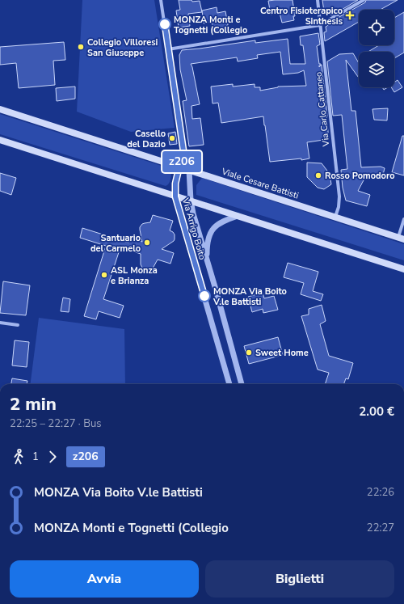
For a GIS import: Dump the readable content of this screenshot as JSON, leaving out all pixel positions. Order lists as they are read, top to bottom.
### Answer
{
  "streets": {
    "main road": ["Viale Cesare Battisti"],
    "street": ["Via Carlo Cattaneo", "Via Arrigo Boito"]
  },
  "crossings": [
    ["Via Carlo Cattaneo", "Viale Cesare Battisti"],
    ["Viale Cesare Battisti", "Via Arrigo Boito"]
  ],
  "places": {
    "health": ["Centro Fisioterapico Sinthesis"],
    "other": [
      "MONZA Monti e Tognetti (Collegio",
      "Collegio Villoresi San Giuseppe",
      "Casello del Dazio",
      "Rosso Pomodoro",
      "Santuario del Carmelo",
      "ASL Monza e Brianza",
      "MONZA Via Boito V.le Battisti",
      "Sweet Home"
    ]
  },
  "lines": ["bus line z206"],
  "page": {
    "on_map": "z206",
    "heading": ["2 min", "22:25 – 22:27 · Bus", "2.00 €"],
    "legs": ["1", "z206"],
    "list": [
      {
        "name": "MONZA Via Boito V.le Battisti",
        "value": "22:26"
      },
      {
        "name": "MONZA Monti e Tognetti (Collegio",
        "value": "22:27"
      }
    ],
    "buttons": ["Avvia", "Biglietti"]
  }
}
